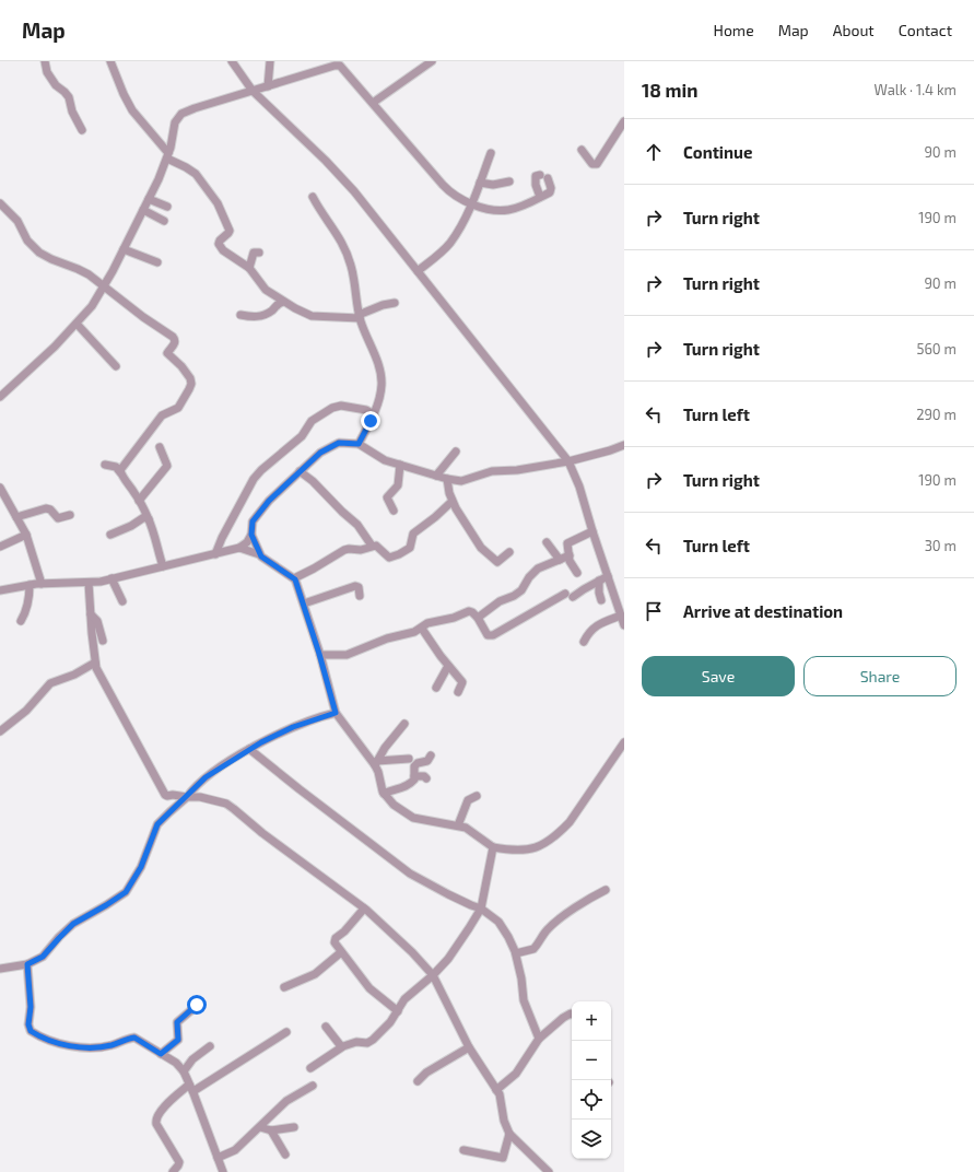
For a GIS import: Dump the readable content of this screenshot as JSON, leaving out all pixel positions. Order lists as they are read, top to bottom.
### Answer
{
  "page": {
    "header": "Map",
    "nav": [
      "Home",
      "Map",
      "About",
      "Contact"
    ],
    "heading": ["18 min", "Walk · 1.4 km"],
    "list": [
      ["Continue", "90 m"],
      ["Turn right", "190 m"],
      ["Turn right", "90 m"],
      ["Turn right", "560 m"],
      ["Turn left", "290 m"],
      ["Turn right", "190 m"],
      ["Turn left", "30 m"],
      "Arrive at destination"
    ],
    "buttons": ["Save", "Share"],
    "map_buttons": ["+", "−"]
  }
}
